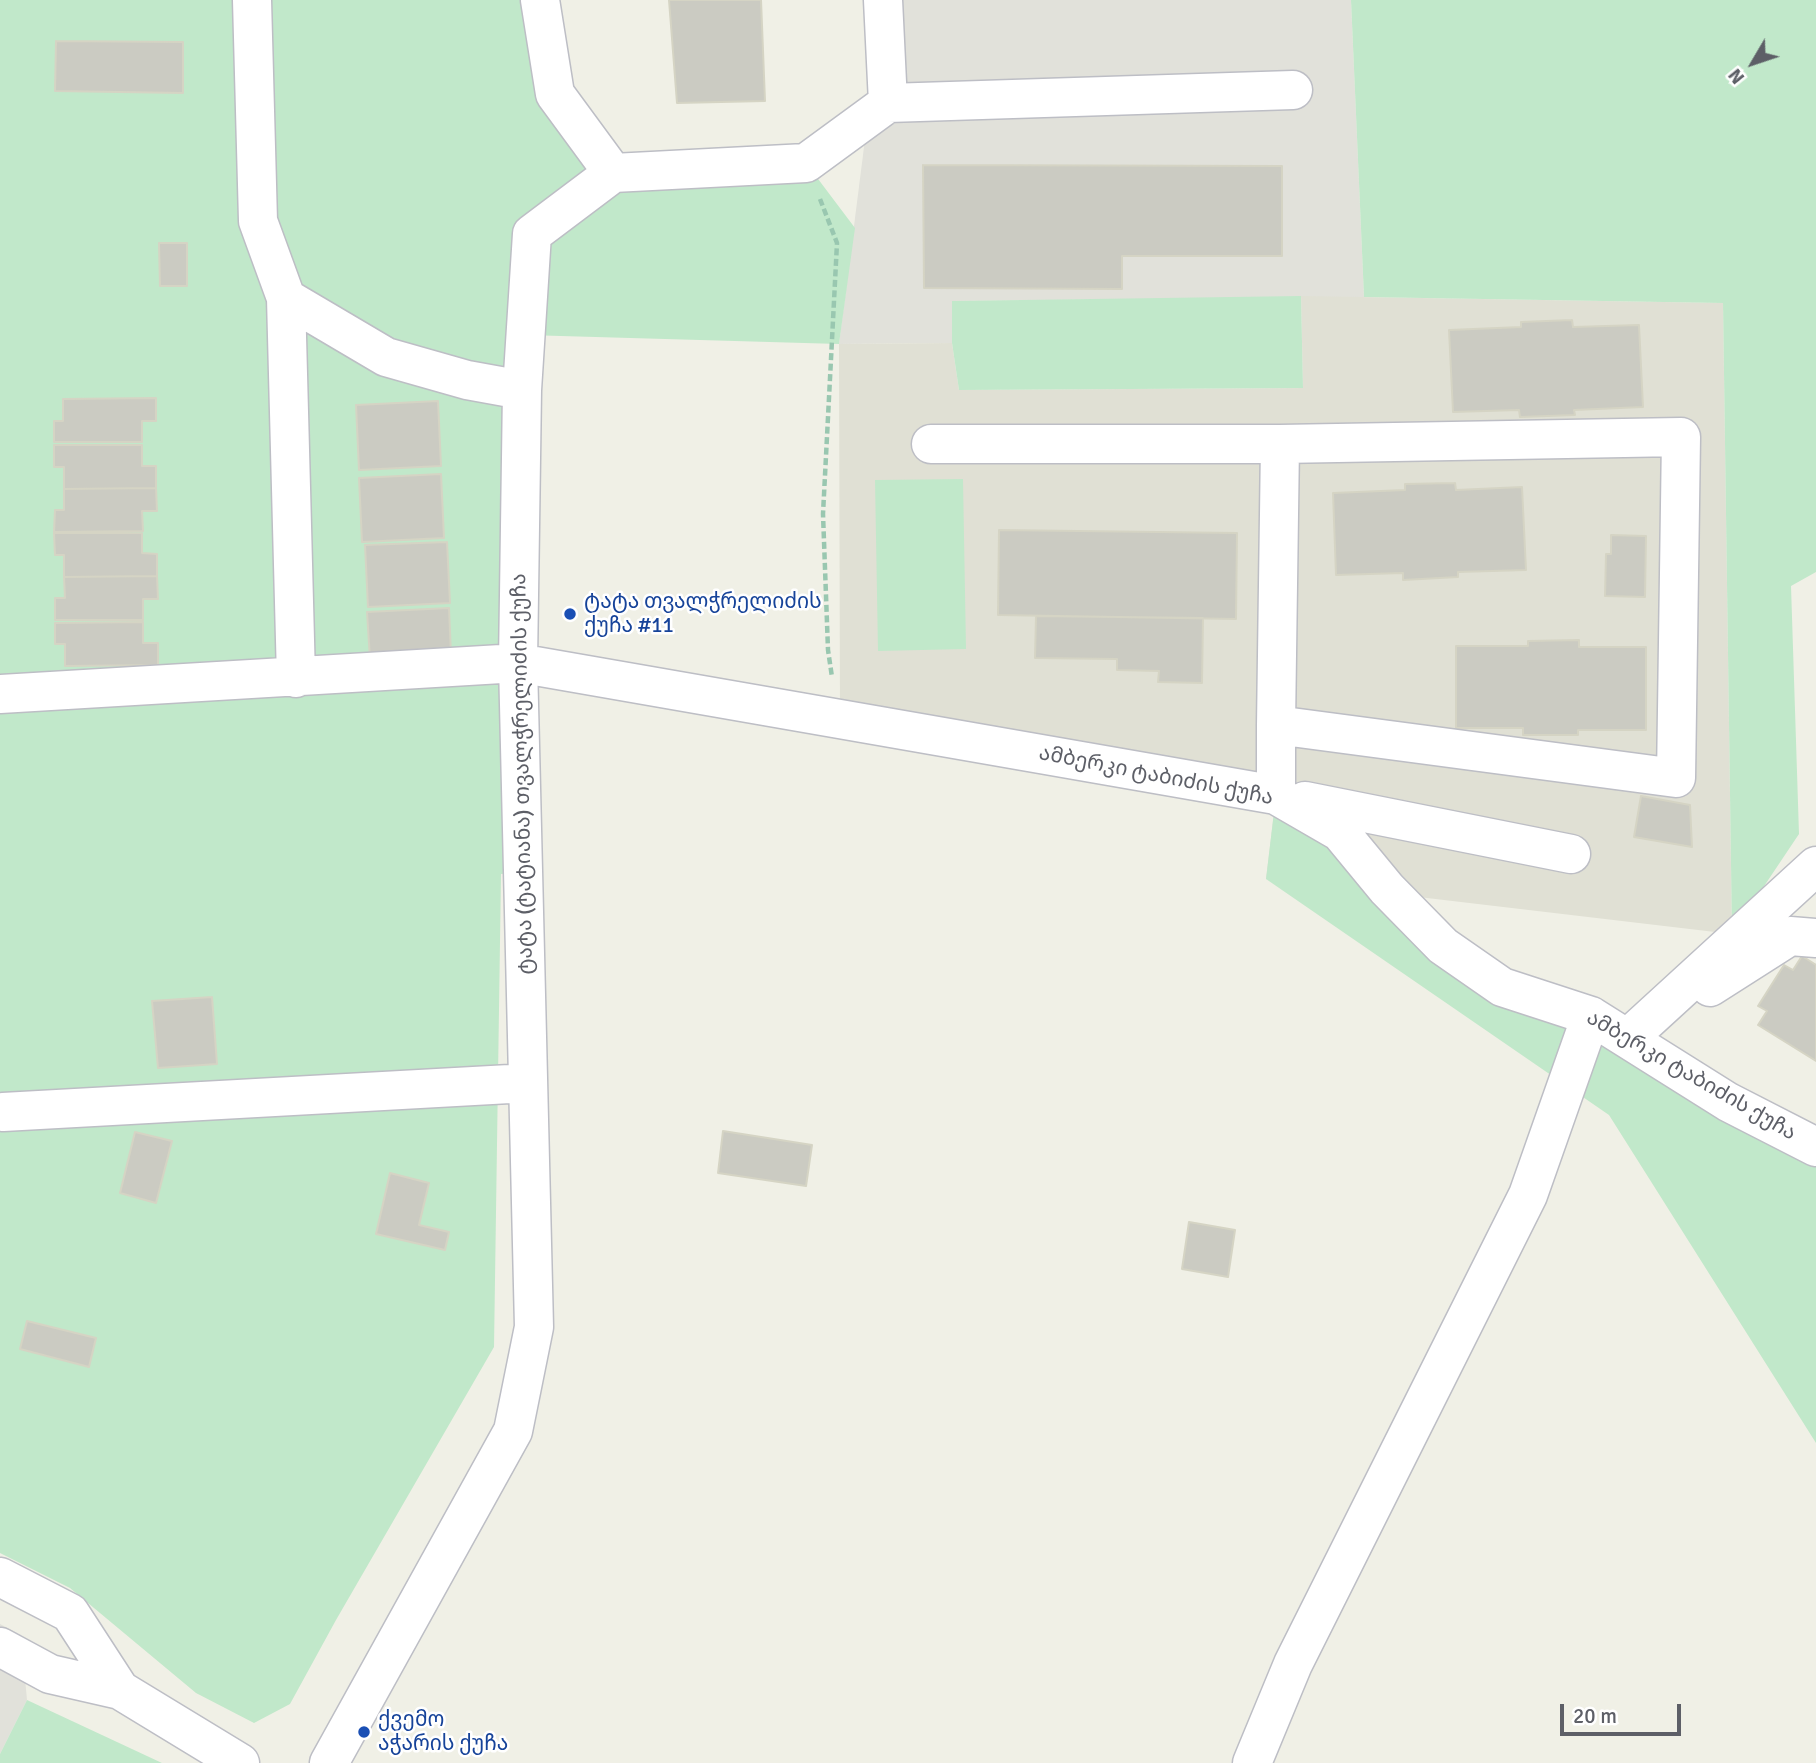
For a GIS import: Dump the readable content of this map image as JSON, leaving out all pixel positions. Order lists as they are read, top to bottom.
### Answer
{
  "streets": {
    "street": ["ტატა (ტატიანა) თვალჭრელიძის ქუჩა", "ამბერკი ტაბიძის ქუჩა"]
  },
  "crossings": [
    ["ტატა (ტატიანა) თვალჭრელიძის ქუჩა", "ამბერკი ტაბიძის ქუჩა"]
  ],
  "places": ["ტატა თვალჭრელიძის ქუჩა #11", "ქვემო აჭარის ქუჩა"],
  "scale_bar": "20 m",
  "north": "bottom left"
}
